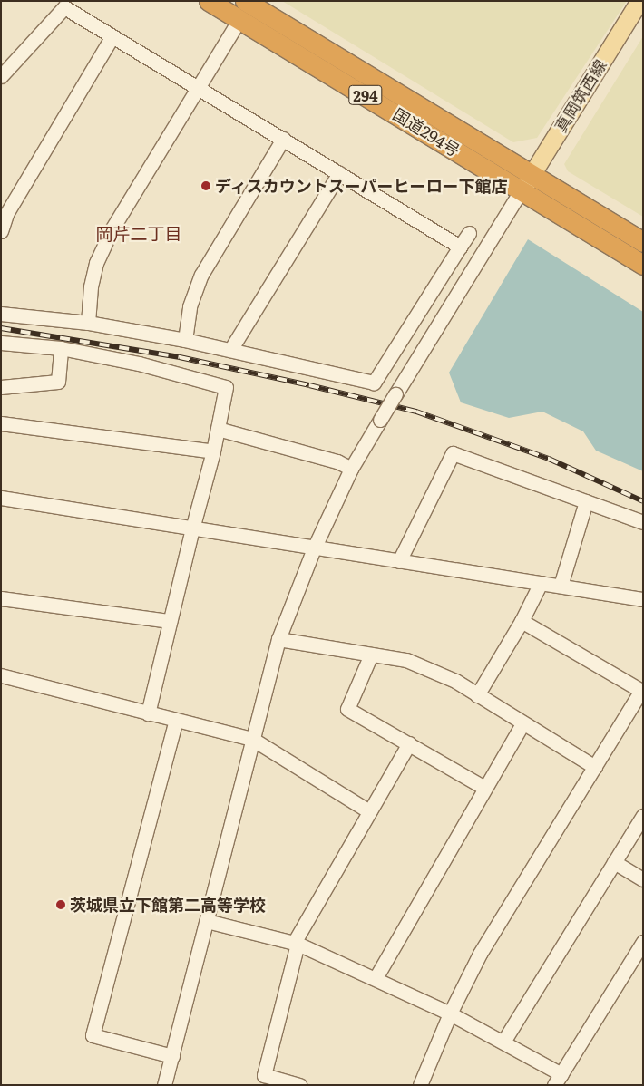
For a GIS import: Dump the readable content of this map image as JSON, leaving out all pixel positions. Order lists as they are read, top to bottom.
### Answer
{
  "streets": {
    "highway": ["294", "国道294号"],
    "main road": ["真岡筑西線"]
  },
  "crossings": [
    ["真岡筑西線", "国道294号"]
  ],
  "districts": ["岡芹二丁目"],
  "places": ["ディスカウントスーパーヒーロー下館店", "茨城県立下館第二高等学校"]
}
